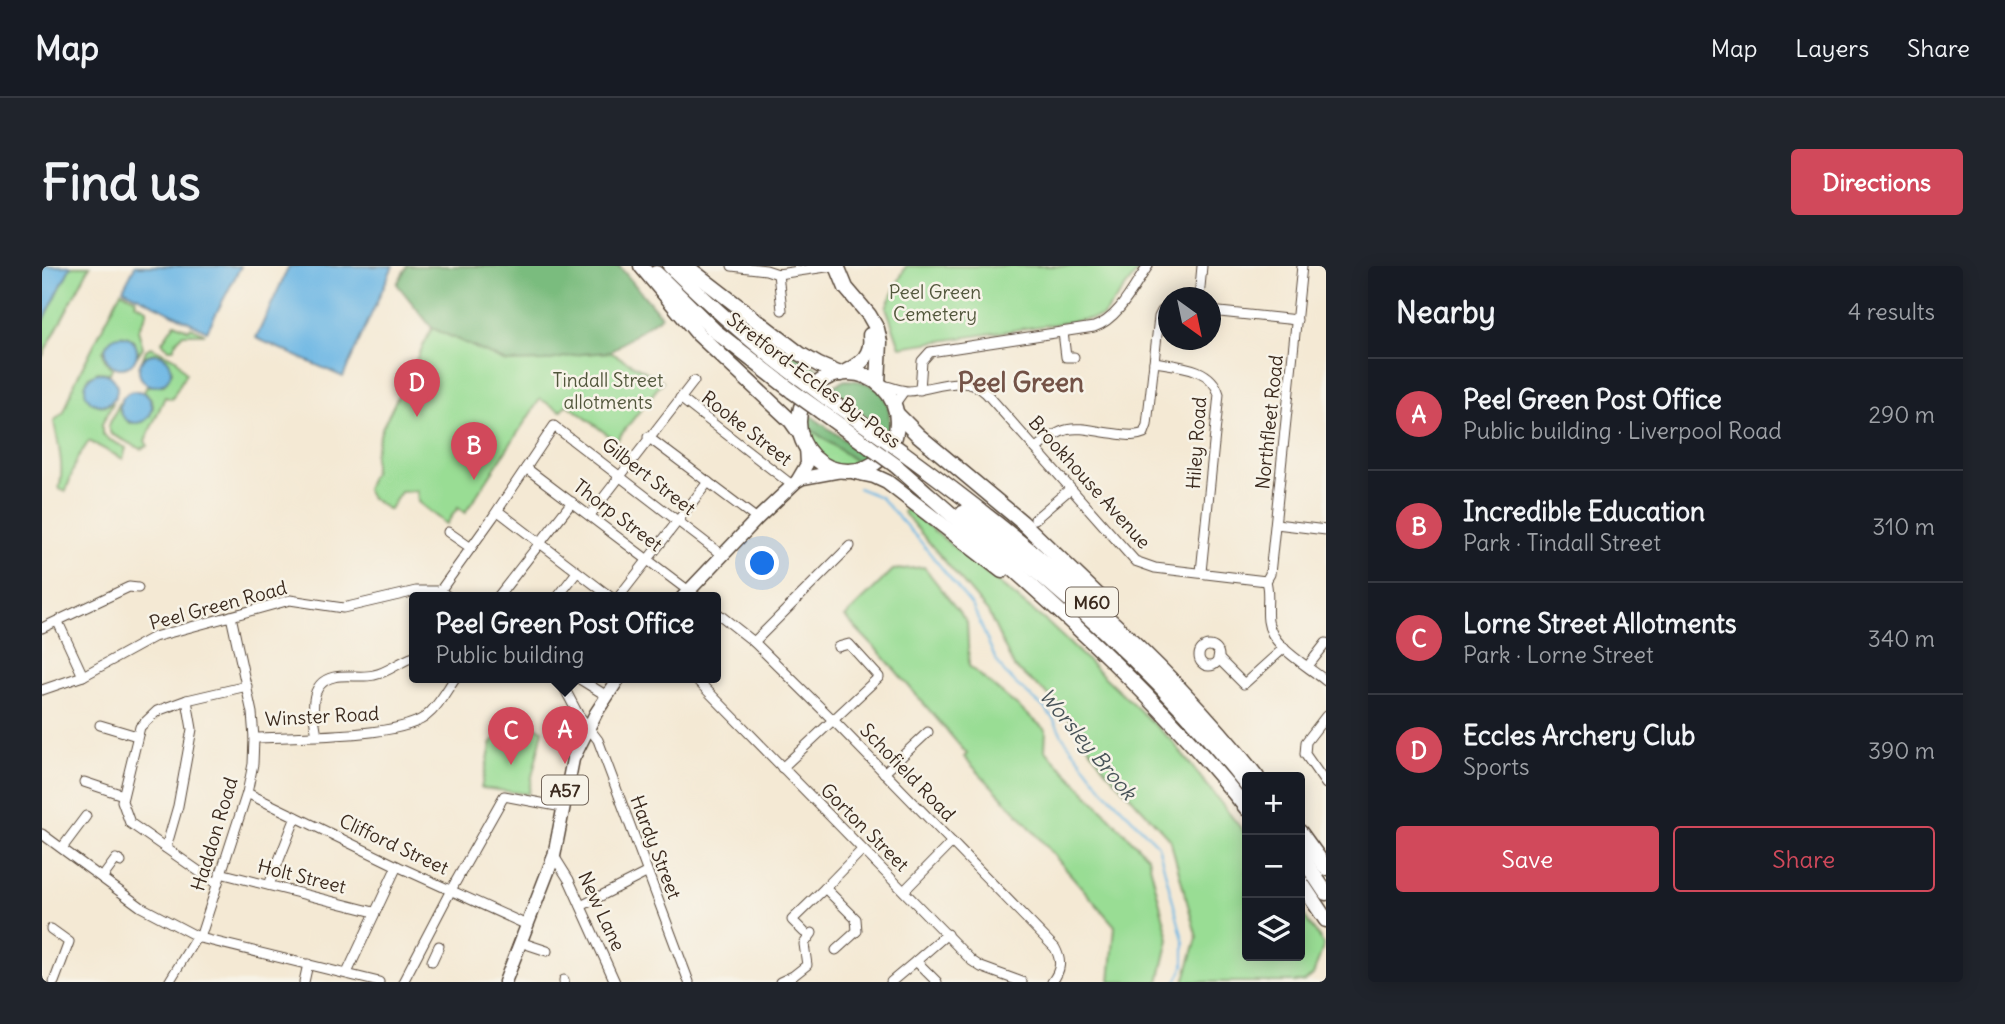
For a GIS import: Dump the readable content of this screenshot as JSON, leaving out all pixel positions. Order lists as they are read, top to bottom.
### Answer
{
  "streets": {
    "highway": ["Stretford-Eccles By-Pass", "M60"],
    "main road": ["A57"],
    "street": [
      "Northfleet Road",
      "Rooke Street",
      "Hiley Road",
      "Gilbert Street",
      "Brookhouse Avenue",
      "Thorp Street",
      "Peel Green Road",
      "Winster Road",
      "Schofield Road",
      "Gorton Street",
      "Haddon Road",
      "Clifford Street",
      "Hardy Street",
      "Holt Street",
      "New Lane"
    ]
  },
  "crossings": [
    ["Stretford-Eccles By-Pass", "M60"],
    ["Northfleet Road", "Brookhouse Avenue"],
    ["Hiley Road", "Brookhouse Avenue"],
    ["Gilbert Street", "Thorp Street"],
    ["Brookhouse Avenue", "M60"],
    ["Peel Green Road", "Haddon Road"],
    ["Winster Road", "Haddon Road"],
    ["A57", "Clifford Street"],
    ["A57", "Hardy Street"],
    ["A57", "New Lane"],
    ["Haddon Road", "Clifford Street"],
    ["Haddon Road", "Holt Street"]
  ],
  "districts": ["Peel Green"],
  "water": ["Worsley Brook"],
  "parks": ["Peel Green Cemetery", "Tindall Street allotments"],
  "north": "bottom right",
  "page": {
    "header": "Map",
    "nav": ["Map", "Layers", "Share"],
    "buttons": [
      "Directions",
      ["Save", "Share"]
    ],
    "title": "Find us",
    "heading": ["Nearby", "4 results"],
    "list": [
      {
        "mark": "A",
        "name": "Peel Green Post Office",
        "note": "Public building · Liverpool Road",
        "value": "290 m"
      },
      {
        "mark": "B",
        "name": "Incredible Education",
        "note": "Park · Tindall Street",
        "value": "310 m"
      },
      {
        "mark": "C",
        "name": "Lorne Street Allotments",
        "note": "Park · Lorne Street",
        "value": "340 m"
      },
      {
        "mark": "D",
        "name": "Eccles Archery Club",
        "note": "Sports",
        "value": "390 m"
      }
    ],
    "pins": [
      "D",
      "B",
      "A",
      "C"
    ],
    "popup": ["Peel Green Post Office", "Public building"],
    "map_buttons": ["+", "−"]
  }
}
